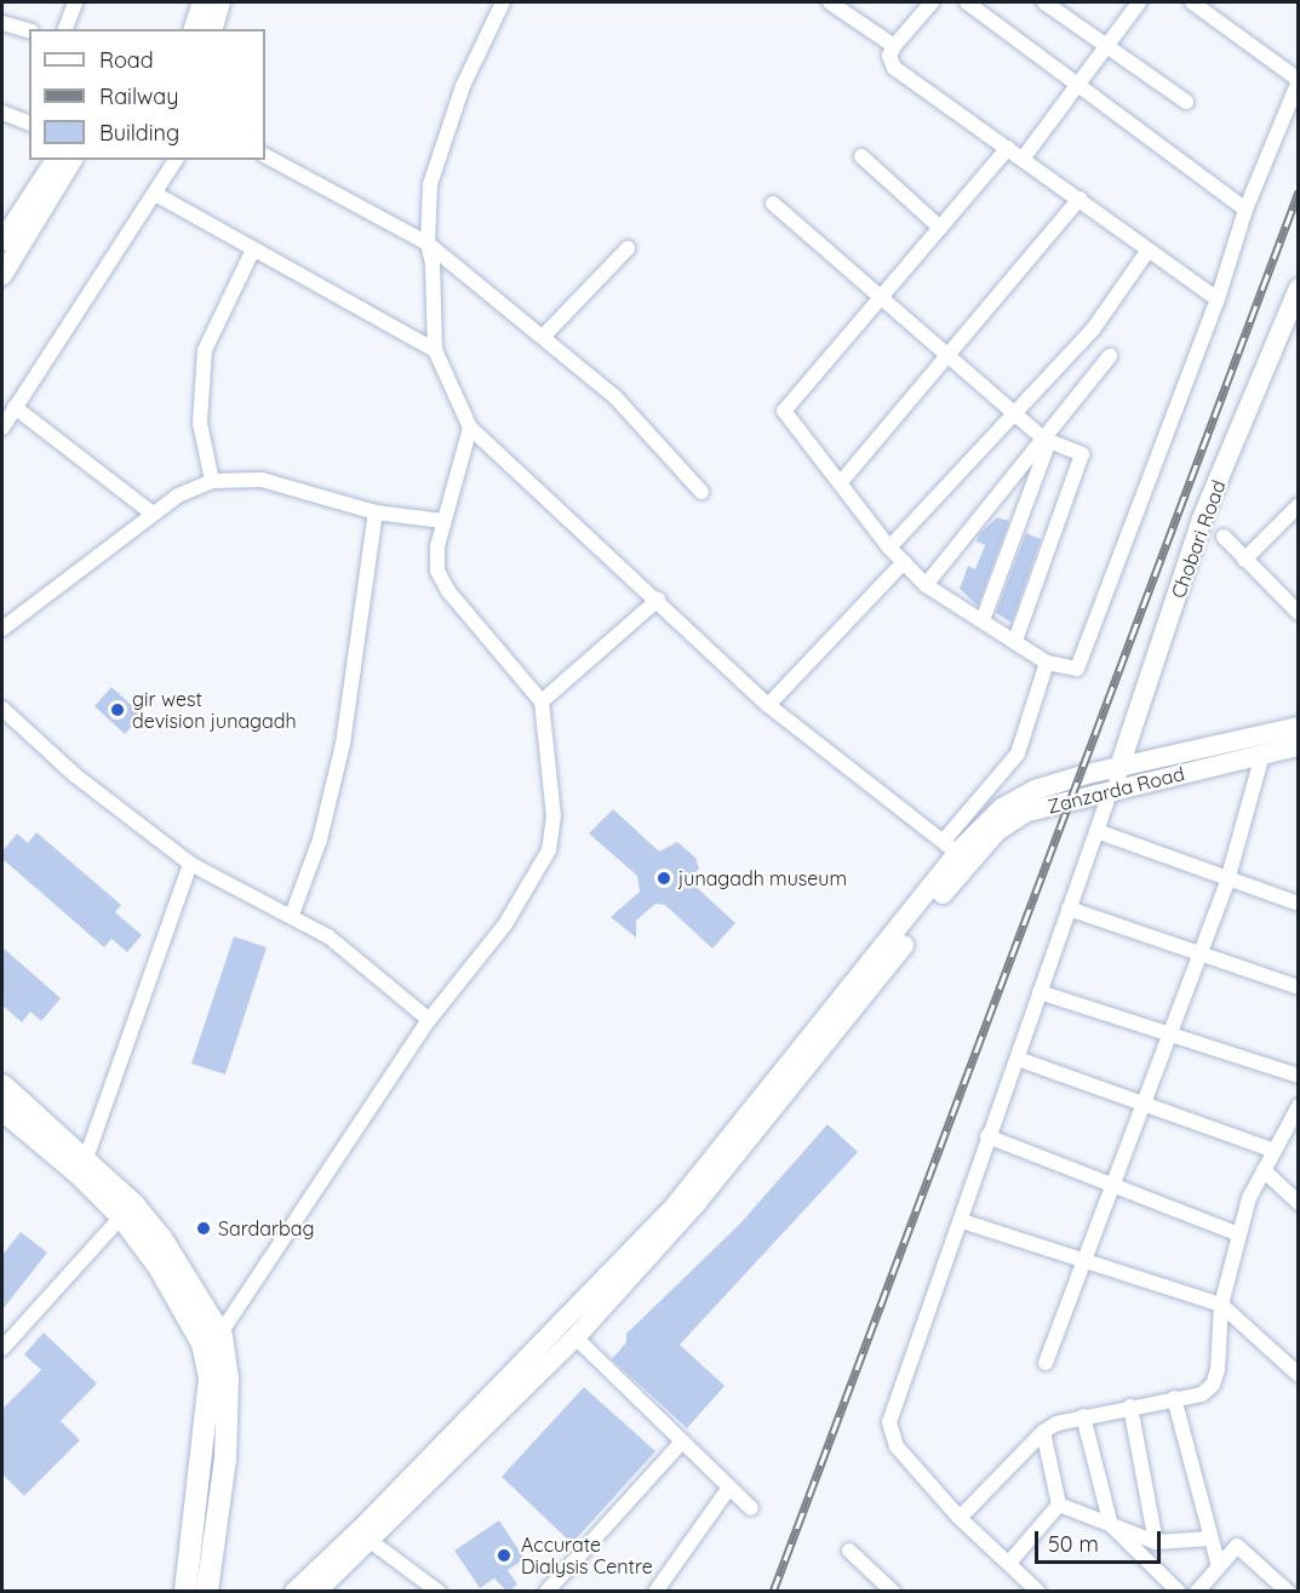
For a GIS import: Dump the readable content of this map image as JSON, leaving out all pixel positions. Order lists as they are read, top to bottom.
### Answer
{
  "streets": {
    "main road": ["Chobari Road", "Zanzarda Road"]
  },
  "crossings": [
    ["Chobari Road", "Zanzarda Road"]
  ],
  "places": [
    "gir west devision junagadh",
    "junagadh museum",
    "Sardarbag",
    "Accurate Dialysis Centre"
  ],
  "legend": ["Road", "Railway", "Building"],
  "scale_bar": "50 m"
}
